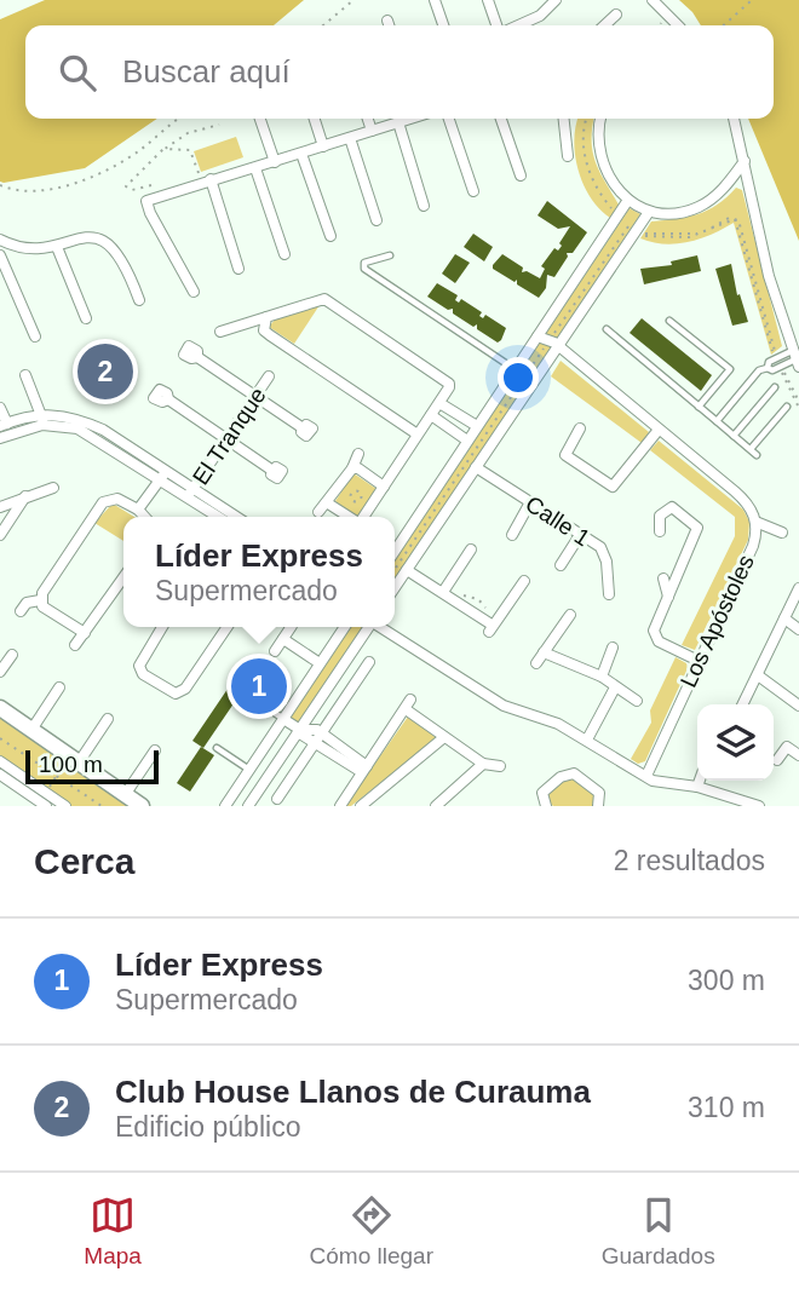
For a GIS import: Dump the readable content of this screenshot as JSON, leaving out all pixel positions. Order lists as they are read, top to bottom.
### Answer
{
  "streets": {
    "street": ["El Tranque", "Calle 1", "Los Apóstoles"]
  },
  "scale_bar": "100 m",
  "page": {
    "search": "Buscar aquí",
    "pins": ["2", "1"],
    "popup": ["Líder Express", "Supermercado"],
    "scale": "100 m",
    "heading": ["Cerca", "2 resultados"],
    "list": [
      {
        "mark": "1",
        "name": "Líder Express",
        "note": "Supermercado",
        "value": "300 m"
      },
      {
        "mark": "2",
        "name": "Club House Llanos de Curauma",
        "note": "Edificio público",
        "value": "310 m"
      }
    ],
    "nav": ["Mapa", "Cómo llegar", "Guardados"]
  }
}
